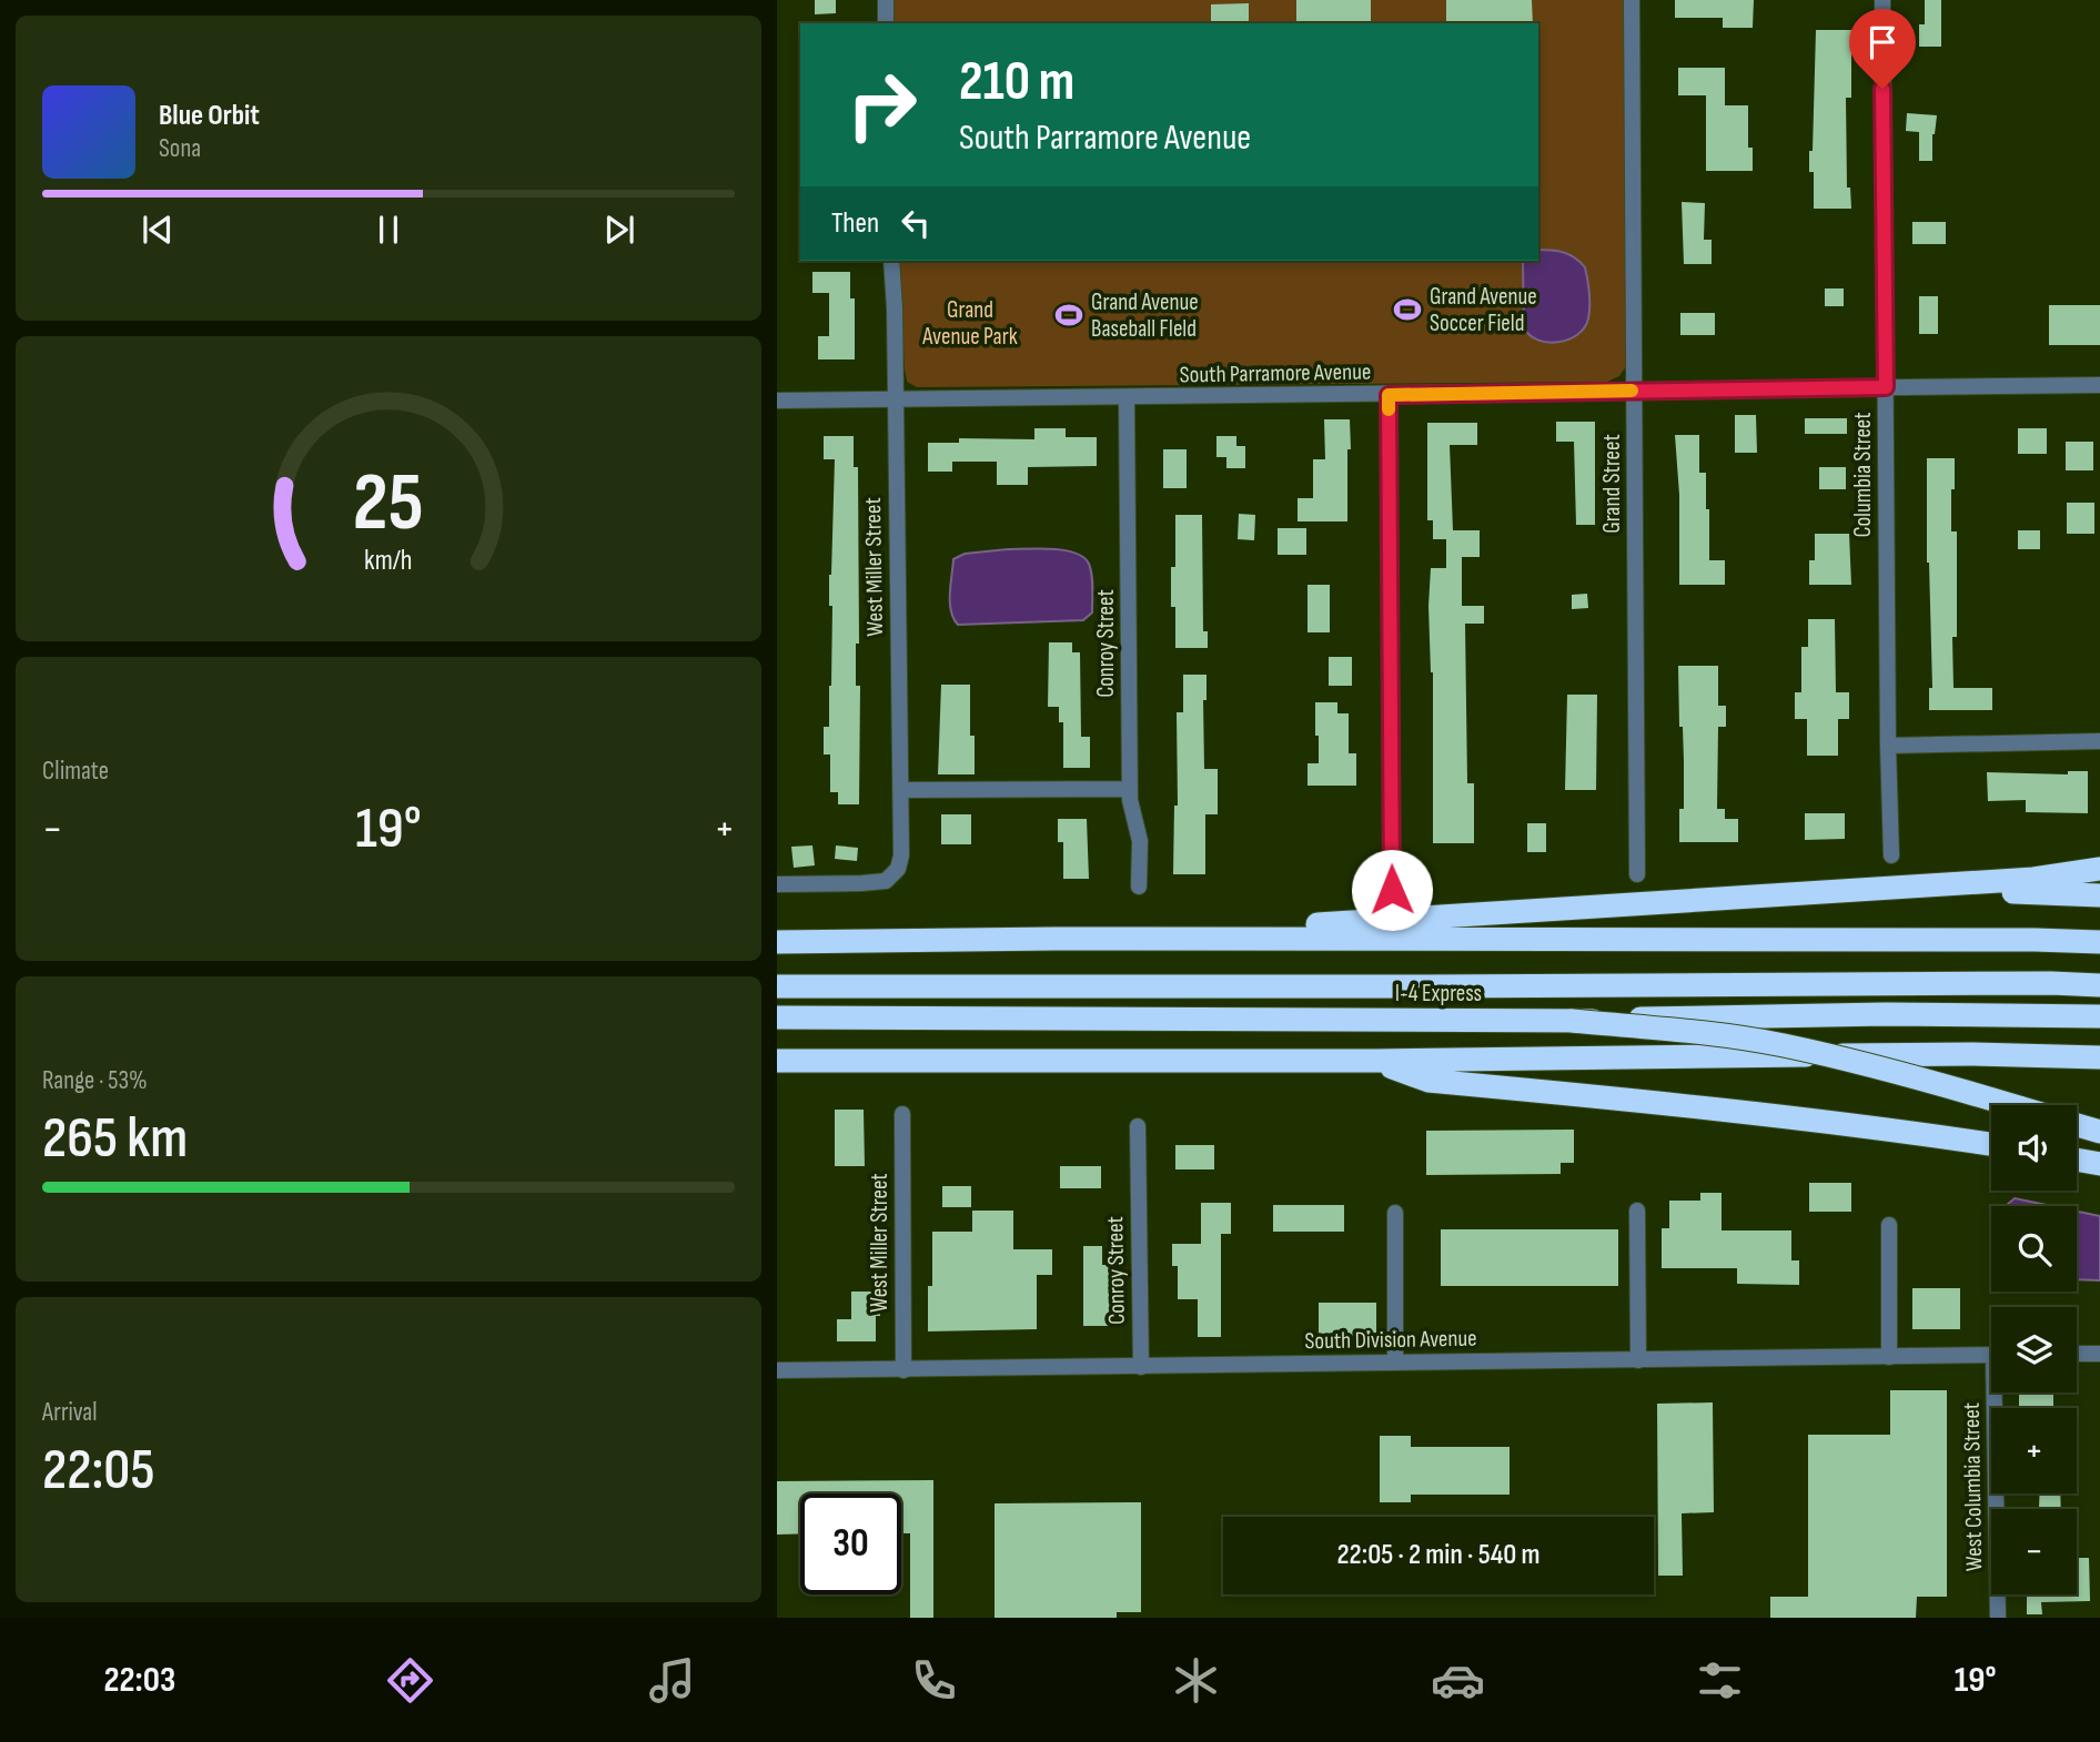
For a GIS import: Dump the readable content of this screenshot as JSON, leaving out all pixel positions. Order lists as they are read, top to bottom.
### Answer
{
  "streets": {
    "highway": ["I-4 Express"],
    "street": [
      "South Parramore Avenue",
      "Columbia Street",
      "Grand Street",
      "West Miller Street",
      "Conroy Street",
      "South Division Avenue",
      "West Columbia Street"
    ]
  },
  "crossings": [
    ["South Parramore Avenue", "Columbia Street"],
    ["South Parramore Avenue", "Grand Street"],
    ["South Parramore Avenue", "West Miller Street"],
    ["South Parramore Avenue", "Conroy Street"],
    ["West Miller Street", "South Division Avenue"],
    ["Conroy Street", "South Division Avenue"]
  ],
  "parks": ["Grand Avenue Park"],
  "places": {
    "sports": ["Grand Avenue Soccer Field", "Grand Avenue Baseball FIeld"]
  },
  "page": {
    "turn": ["210 m", "South Parramore Avenue"],
    "song": ["Blue Orbit", "Sona"],
    "then": "Then",
    "tile": [
      "Climate",
      ["Range · 53%", "265 km"],
      ["Arrival", "22:05"]
    ],
    "heat": ["−", "19°", "+"],
    "map_buttons": ["+", "−"],
    "limit": "30",
    "trip": "22:05 · 2 min · 540 m",
    "tabs": ["22:03", "19°"],
    "gauge": ["25", "km/h"]
  }
}
